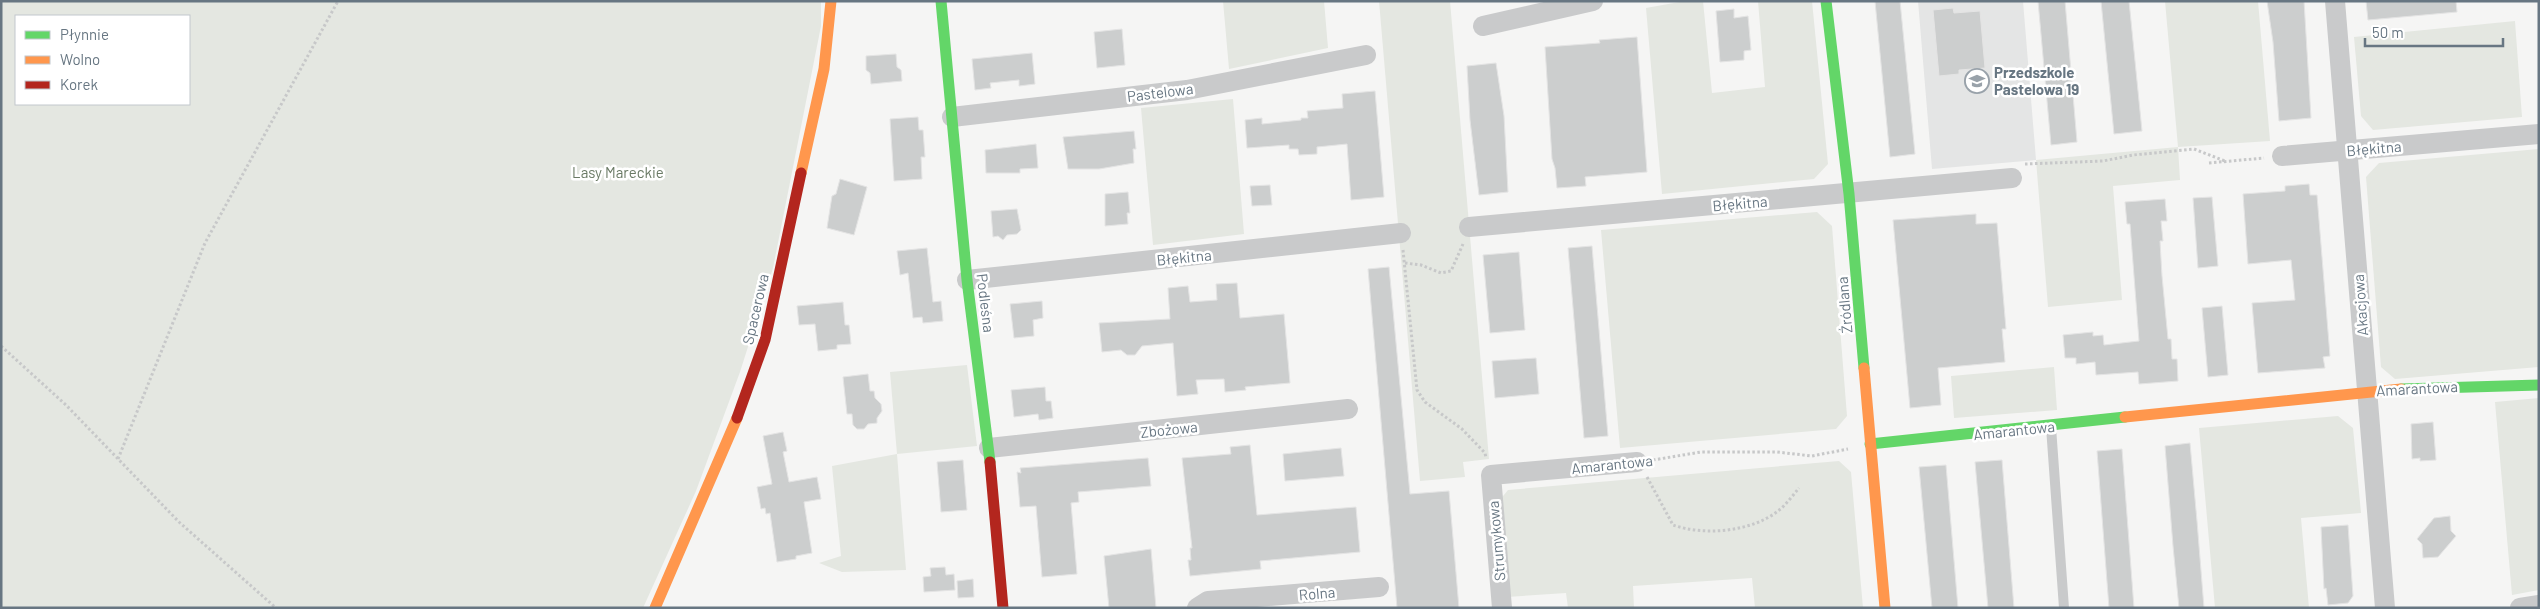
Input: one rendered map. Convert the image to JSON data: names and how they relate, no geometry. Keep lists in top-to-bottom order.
{
  "streets": {
    "street": [
      "Pastelowa",
      "Błękitna",
      "Podleśna",
      "Źródlana",
      "Akacjowa",
      "Spacerowa",
      "Amarantowa",
      "Zbożowa",
      "Strumykowa",
      "Rolna"
    ]
  },
  "crossings": [
    ["Pastelowa", "Podleśna"],
    ["Błękitna", "Podleśna"],
    ["Błękitna", "Źródlana"],
    ["Błękitna", "Akacjowa"],
    ["Podleśna", "Zbożowa"],
    ["Źródlana", "Amarantowa"],
    ["Akacjowa", "Amarantowa"],
    ["Amarantowa", "Strumykowa"]
  ],
  "parks": ["Lasy Mareckie"],
  "places": {
    "school or university": ["Przedszkole Pastelowa 19"]
  },
  "legend": ["Płynnie", "Wolno", "Korek"],
  "scale_bar": "50 m"
}
